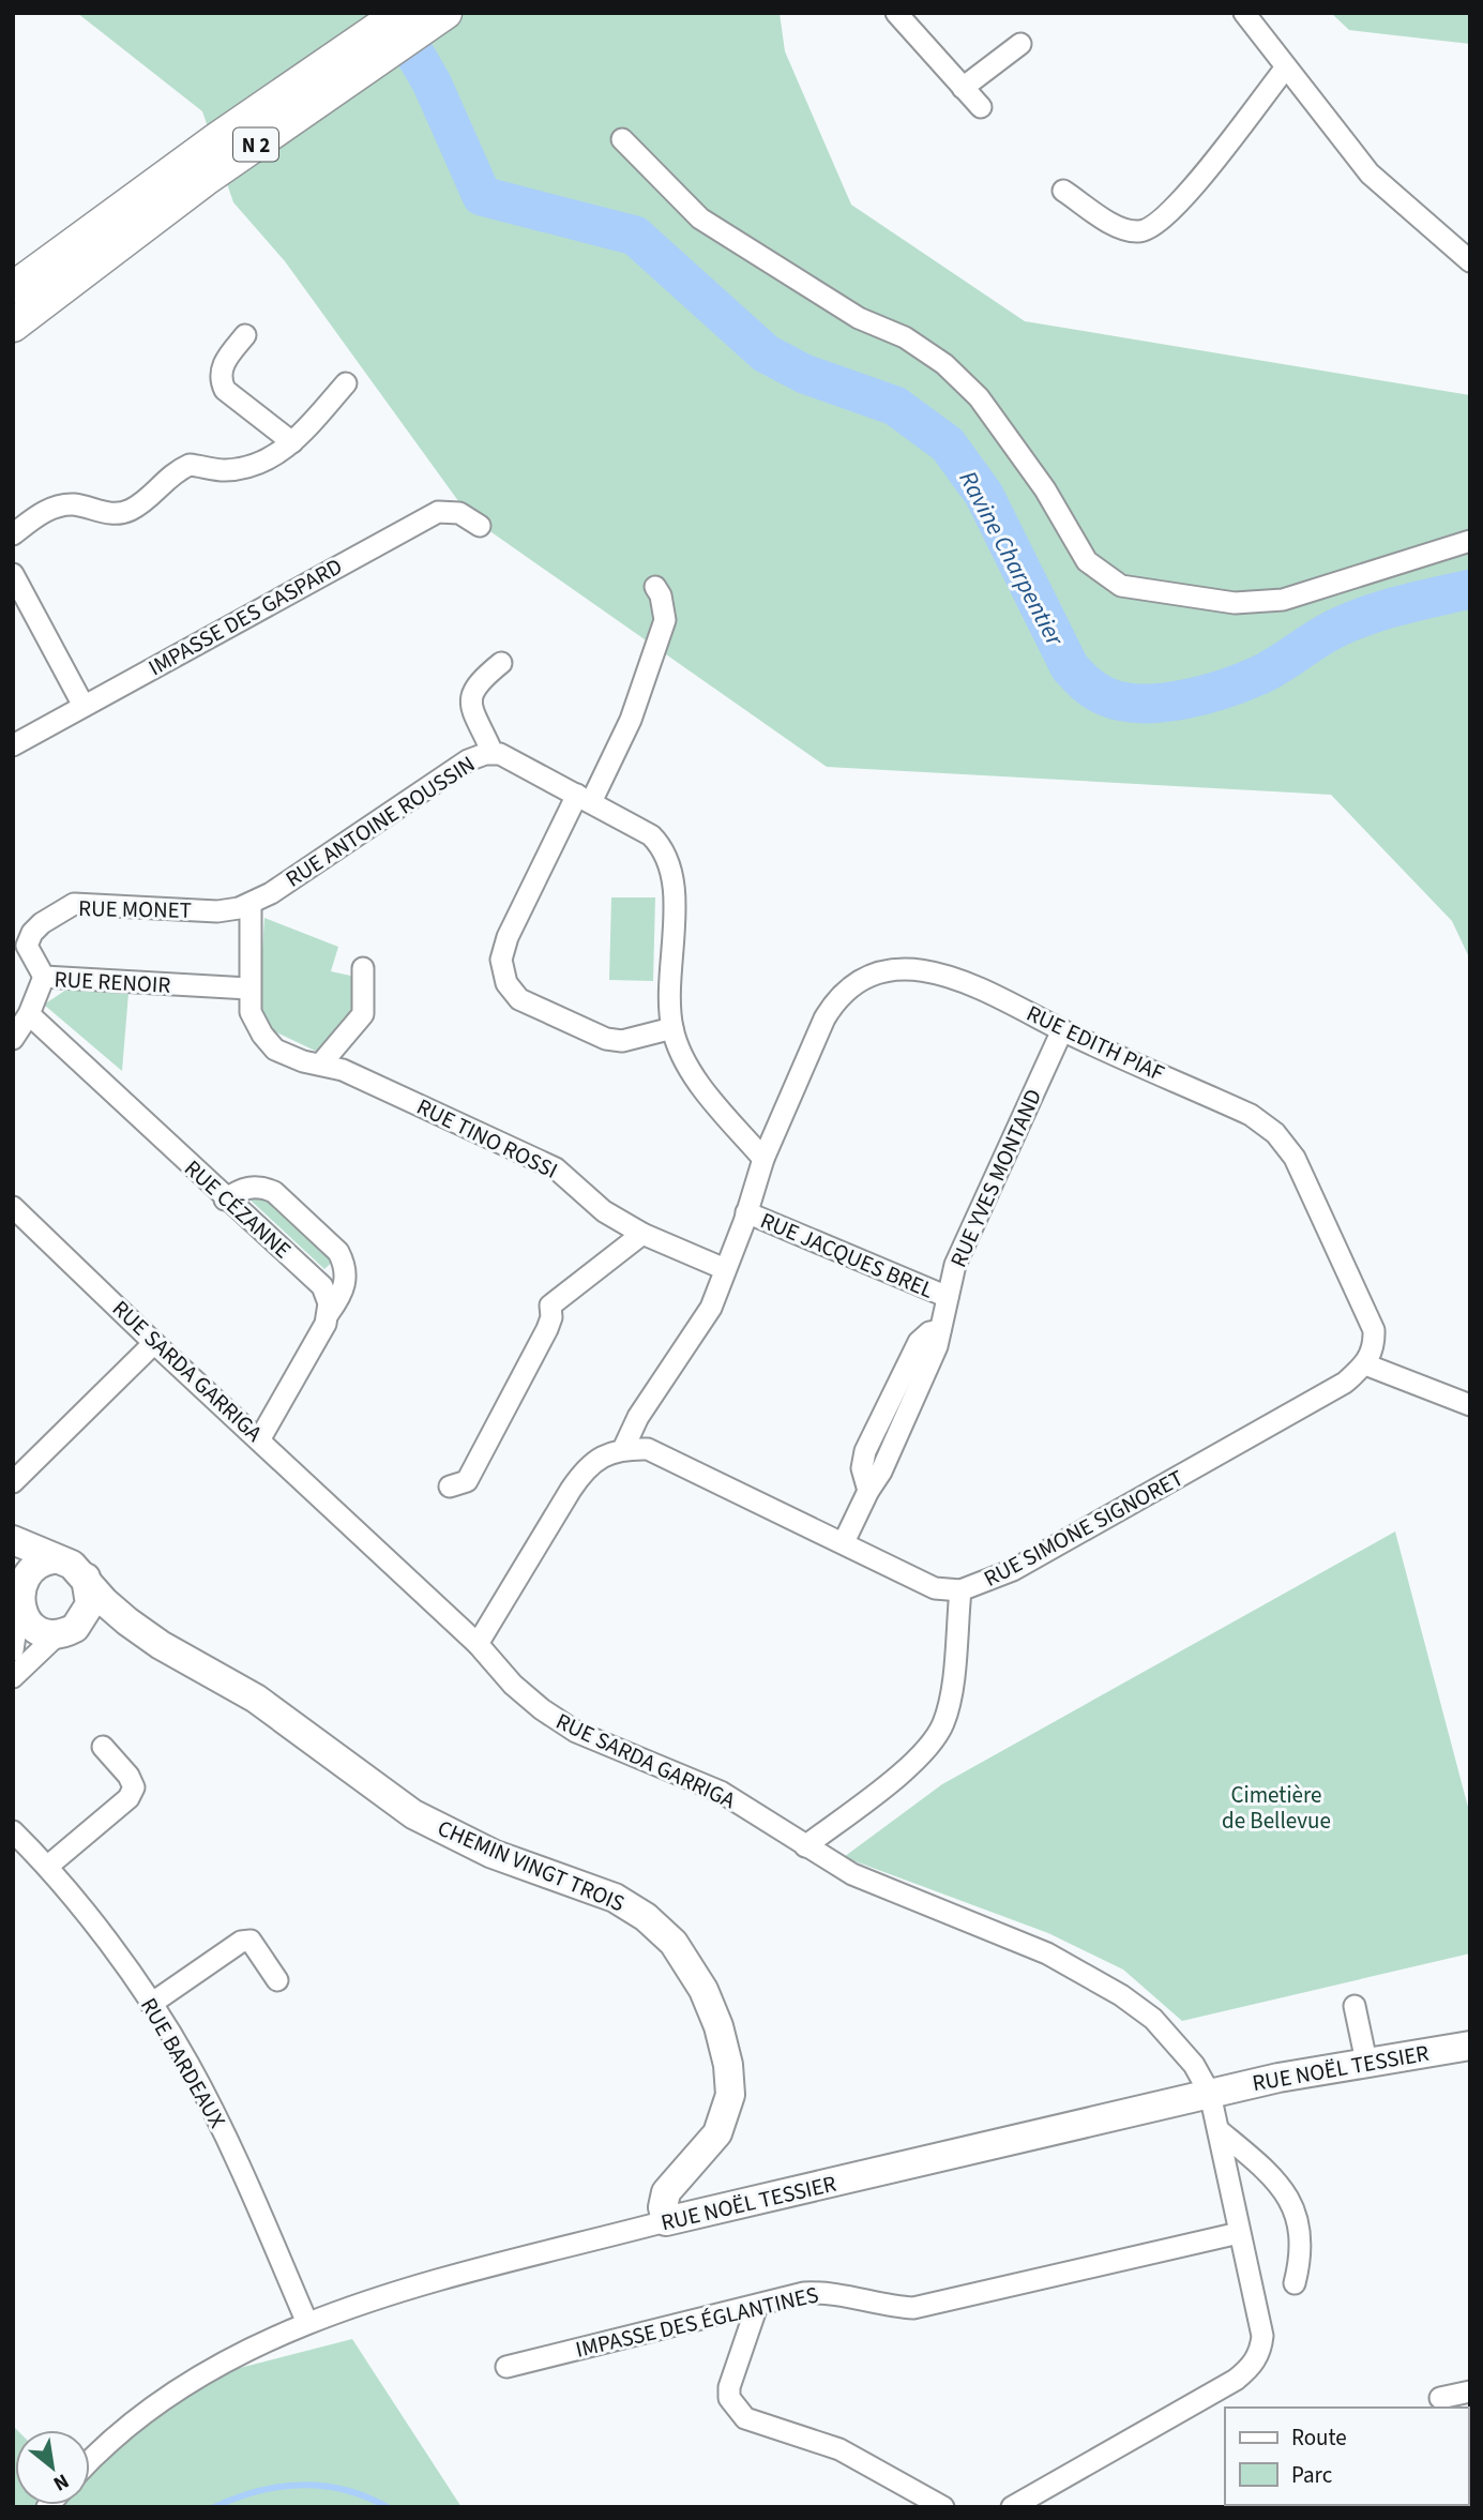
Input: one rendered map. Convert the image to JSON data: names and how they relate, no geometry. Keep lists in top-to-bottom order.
{
  "streets": {
    "highway": ["N 2"],
    "main road": ["CHEMIN VINGT TROIS", "RUE NOËL TESSIER"],
    "street": [
      "IMPASSE DES GASPARD",
      "RUE ANTOINE ROUSSIN",
      "RUE MONET",
      "RUE RENOIR",
      "RUE EDITH PIAF",
      "RUE TINO ROSSI",
      "RUE YVES MONTAND",
      "RUE CÉZANNE",
      "RUE JACQUES BREL",
      "RUE SARDA GARRIGA",
      "RUE SIMONE SIGNORET",
      "RUE BARDEAUX",
      "IMPASSE DES ÉGLANTINES"
    ]
  },
  "crossings": [
    ["RUE ANTOINE ROUSSIN", "RUE MONET"],
    ["RUE ANTOINE ROUSSIN", "RUE EDITH PIAF"],
    ["RUE ANTOINE ROUSSIN", "RUE TINO ROSSI"],
    ["RUE MONET", "RUE RENOIR"],
    ["RUE MONET", "RUE TINO ROSSI"],
    ["RUE RENOIR", "RUE TINO ROSSI"],
    ["RUE RENOIR", "RUE CÉZANNE"],
    ["RUE EDITH PIAF", "RUE YVES MONTAND"],
    ["RUE EDITH PIAF", "RUE SIMONE SIGNORET"],
    ["RUE YVES MONTAND", "RUE JACQUES BREL"],
    ["RUE YVES MONTAND", "RUE SIMONE SIGNORET"],
    ["RUE SARDA GARRIGA", "RUE NOËL TESSIER"],
    ["RUE SARDA GARRIGA", "IMPASSE DES ÉGLANTINES"],
    ["CHEMIN VINGT TROIS", "RUE NOËL TESSIER"],
    ["RUE BARDEAUX", "RUE NOËL TESSIER"]
  ],
  "water": ["Ravine Charpentier"],
  "parks": ["Cimetière de Bellevue"],
  "legend": ["Route", "Parc"],
  "north": "bottom right"
}
